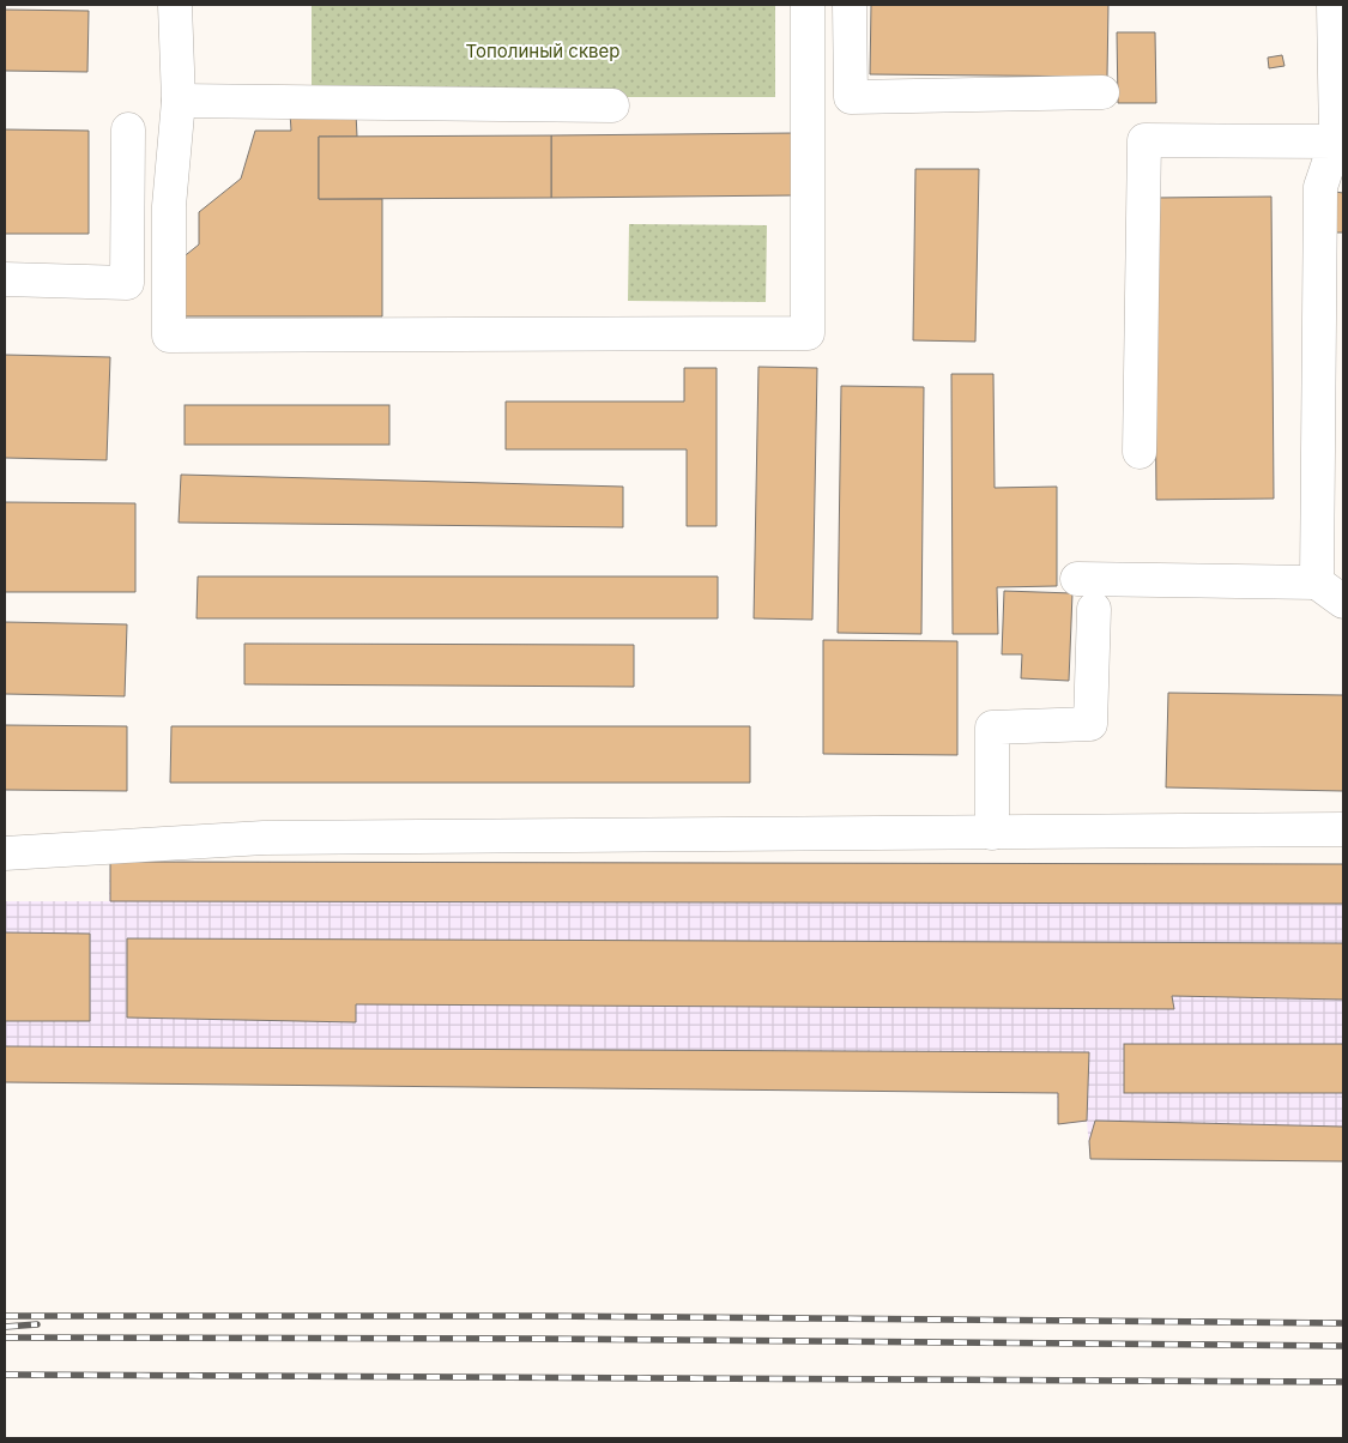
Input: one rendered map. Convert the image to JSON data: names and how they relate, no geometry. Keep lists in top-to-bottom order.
{
  "parks": ["Тополиный сквер"]
}
